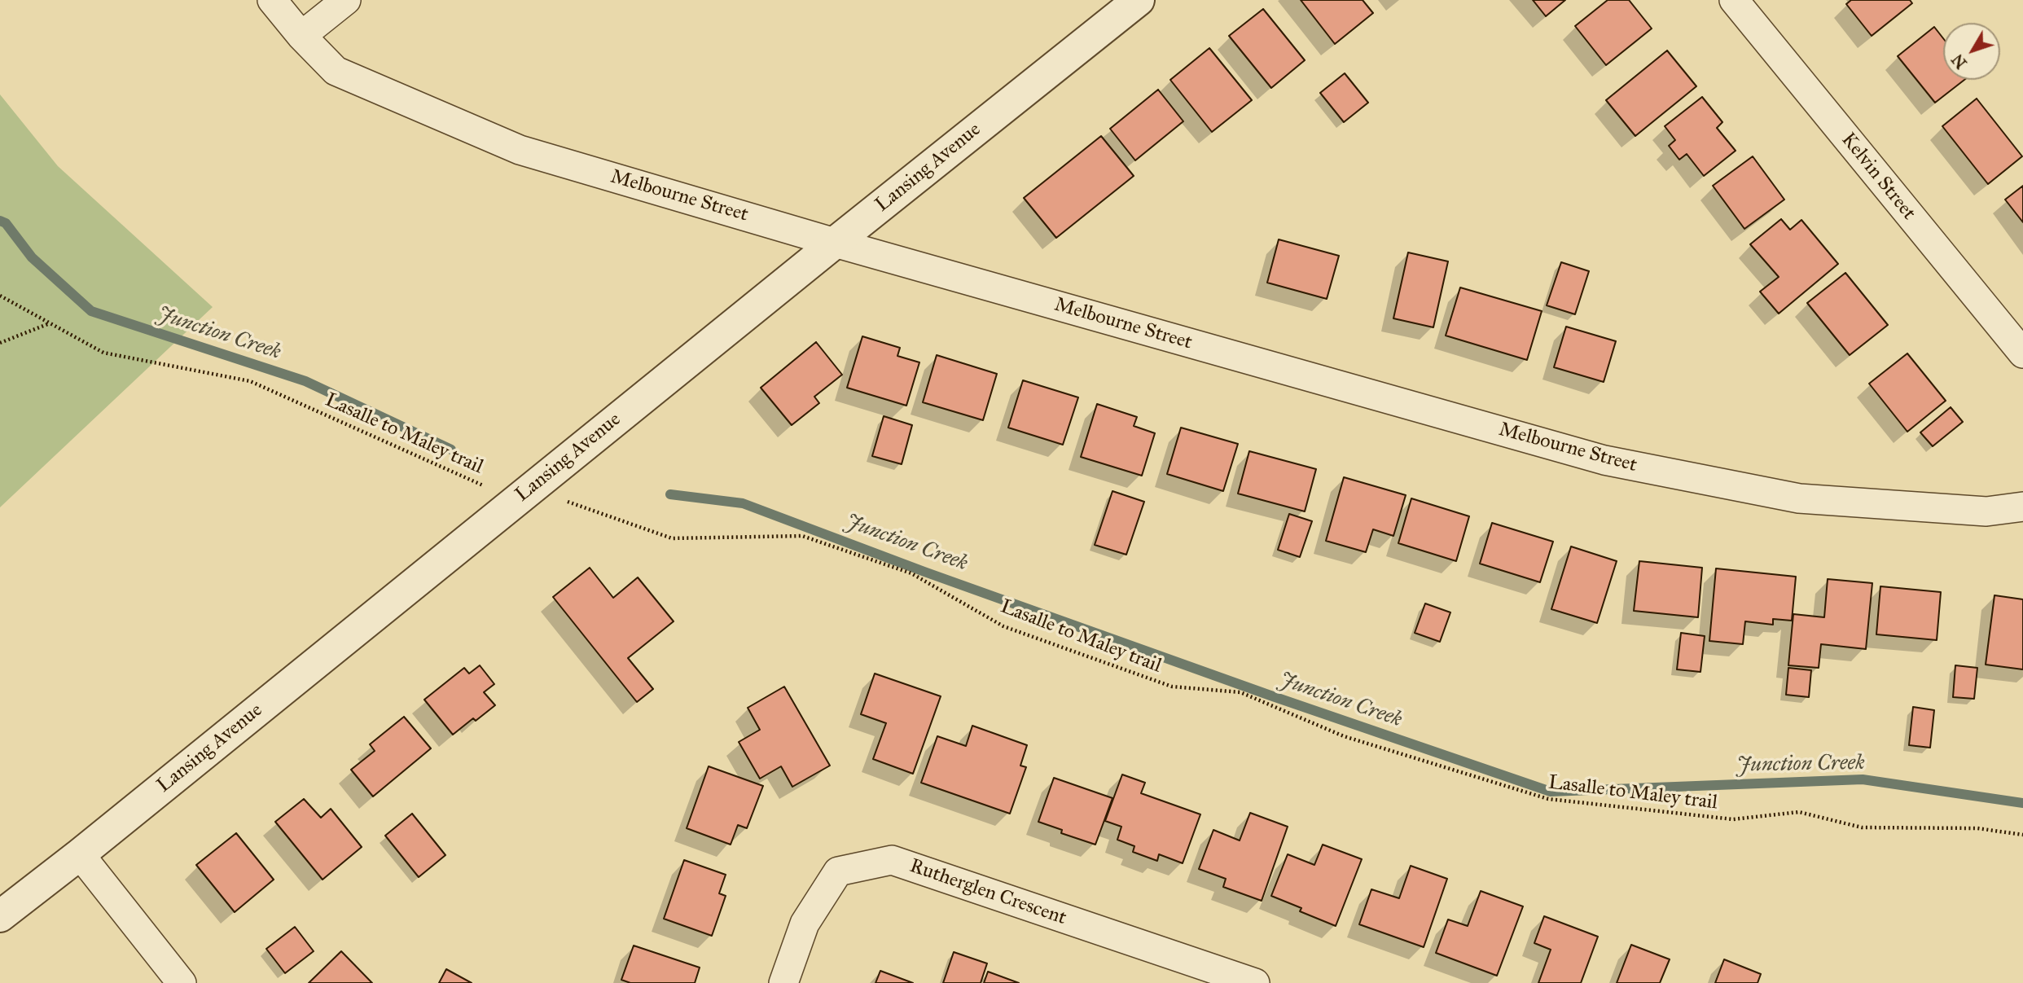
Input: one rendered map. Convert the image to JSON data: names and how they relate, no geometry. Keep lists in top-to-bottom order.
{
  "streets": {
    "street": [
      "Lansing Avenue",
      "Kelvin Street",
      "Melbourne Street",
      "Rutherglen Crescent"
    ],
    "path": ["Lasalle to Maley trail"]
  },
  "crossings": [
    ["Lansing Avenue", "Melbourne Street"],
    ["Lansing Avenue", "Lasalle to Maley trail"]
  ],
  "water": ["Junction Creek"],
  "north": "bottom left"
}
